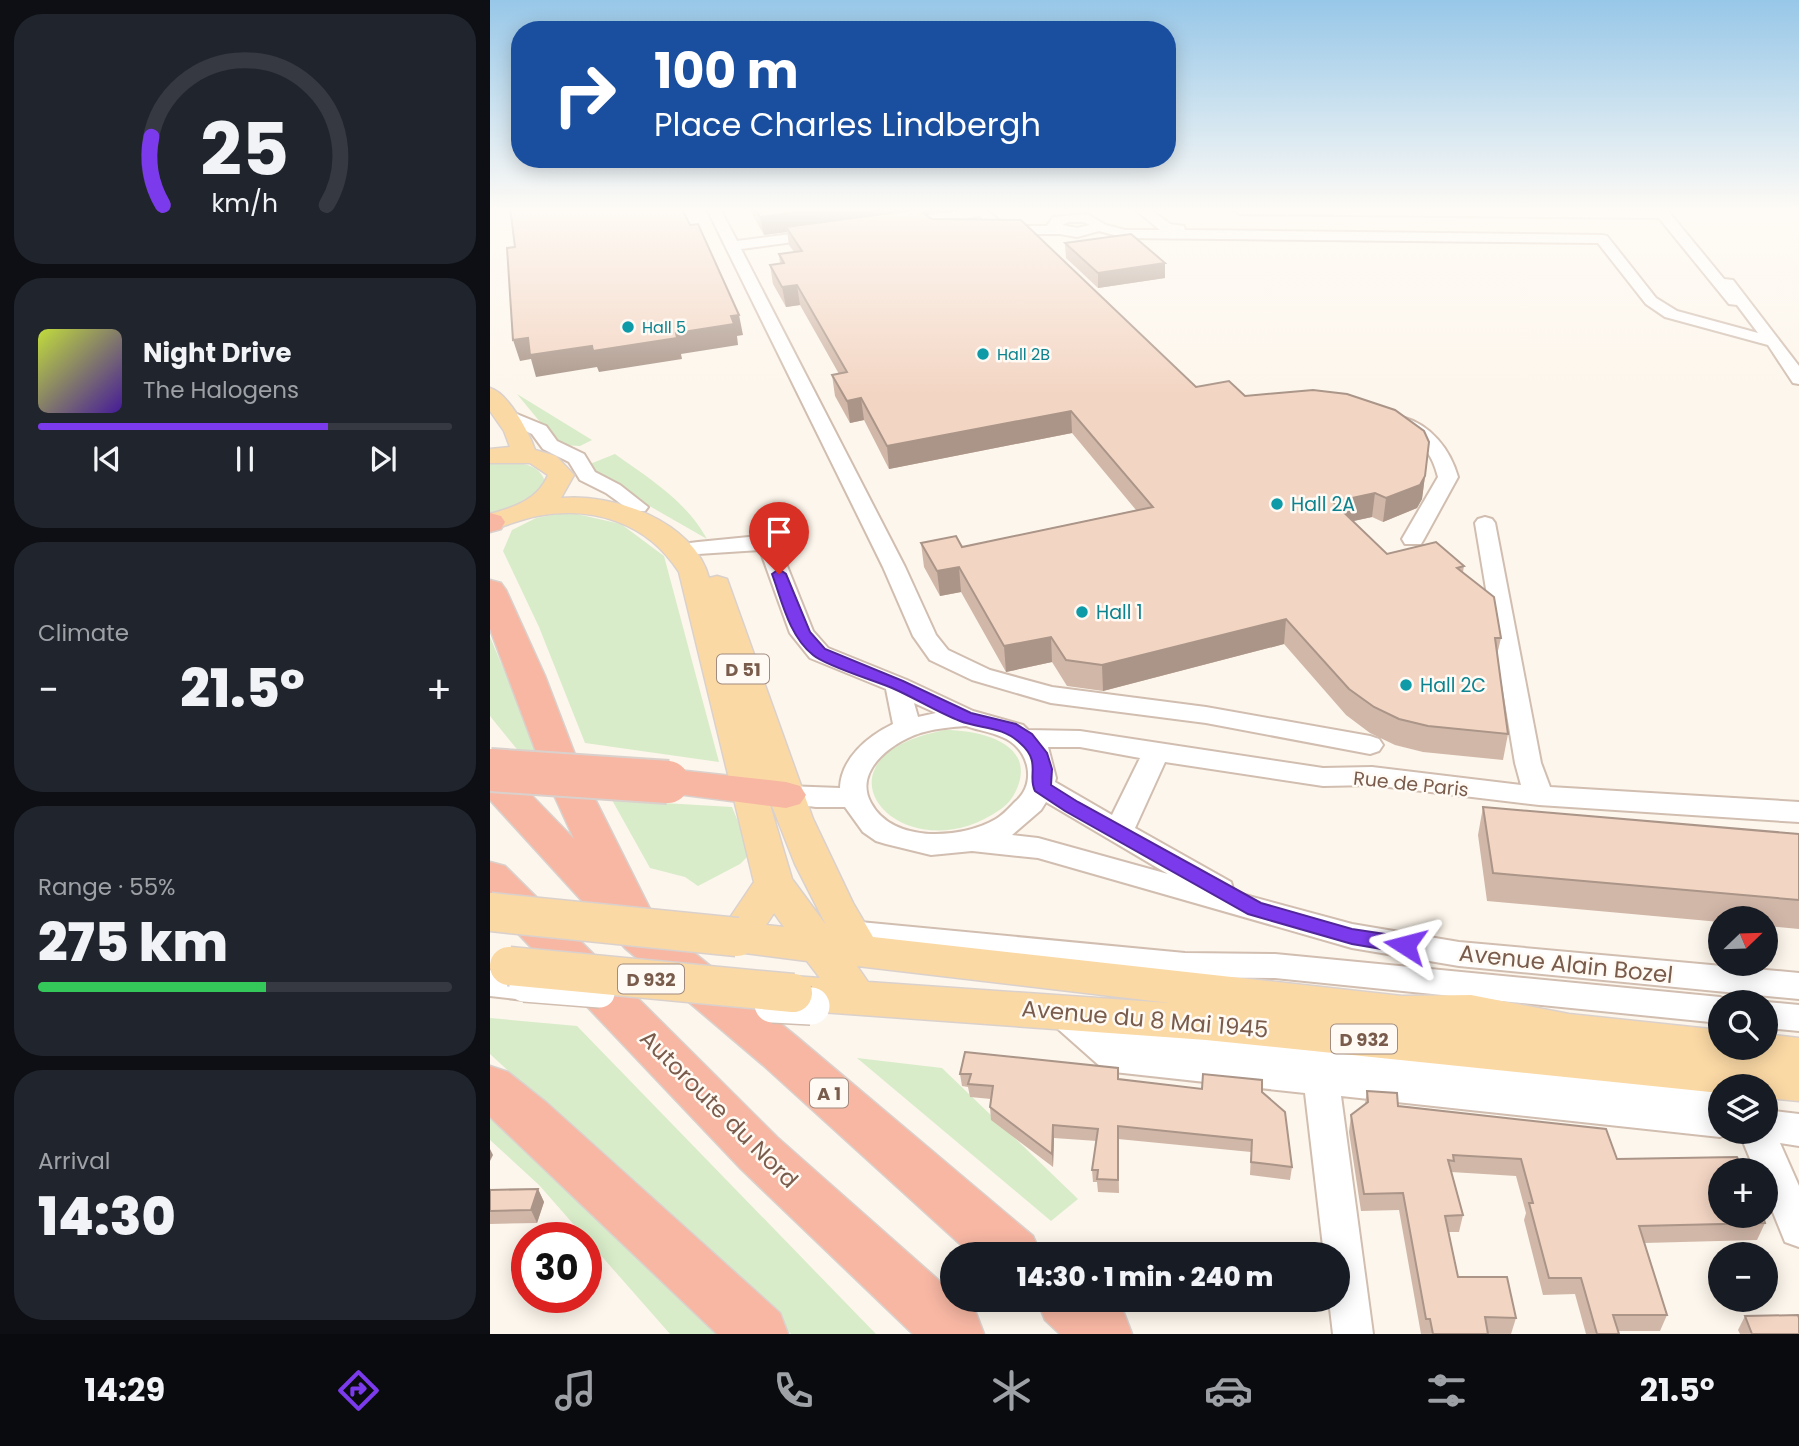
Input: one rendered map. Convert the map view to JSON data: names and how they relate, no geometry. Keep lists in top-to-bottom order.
{
  "streets": {
    "highway": ["A 1", "Autoroute du Nord"],
    "main road": ["D 51", "D 932", "Avenue du 8 Mai 1945"],
    "street": ["Rue de Paris", "Avenue Alain Bozel"]
  },
  "crossings": [
    ["D 51", "Avenue du 8 Mai 1945"],
    ["Rue de Paris", "Avenue Alain Bozel"]
  ],
  "places": [
    "Hall 5",
    "Hall 2B",
    "Hall 2A",
    "Hall 1",
    "Hall 2C"
  ],
  "north": "top right",
  "page": {
    "turn": ["100 m", "Place Charles Lindbergh"],
    "song": ["Night Drive", "The Halogens"],
    "tile": [
      "Climate",
      ["Range · 55%", "275 km"],
      ["Arrival", "14:30"]
    ],
    "heat": ["−", "21.5°", "+"],
    "map_buttons": ["+", "−"],
    "limit": "30",
    "trip": "14:30 · 1 min · 240 m",
    "tabs": ["14:29", "21.5°"],
    "gauge": ["25", "km/h"]
  }
}
